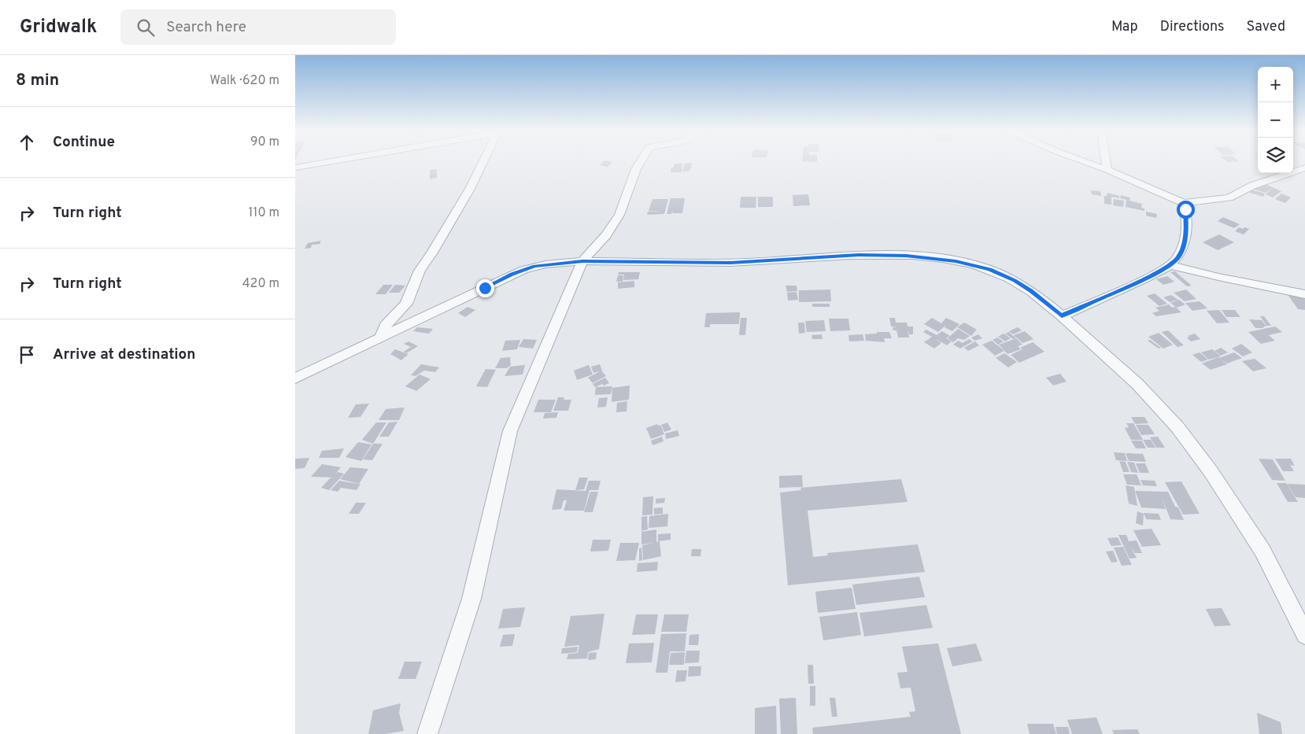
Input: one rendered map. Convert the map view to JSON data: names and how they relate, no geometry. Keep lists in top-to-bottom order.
{
  "page": {
    "header": "Gridwalk",
    "search": "Search here",
    "nav": ["Map", "Directions", "Saved"],
    "heading": ["8 min", "Walk · 620 m"],
    "map_buttons": ["+", "−"],
    "list": [
      ["Continue", "90 m"],
      ["Turn right", "110 m"],
      ["Turn right", "420 m"],
      "Arrive at destination"
    ]
  }
}
